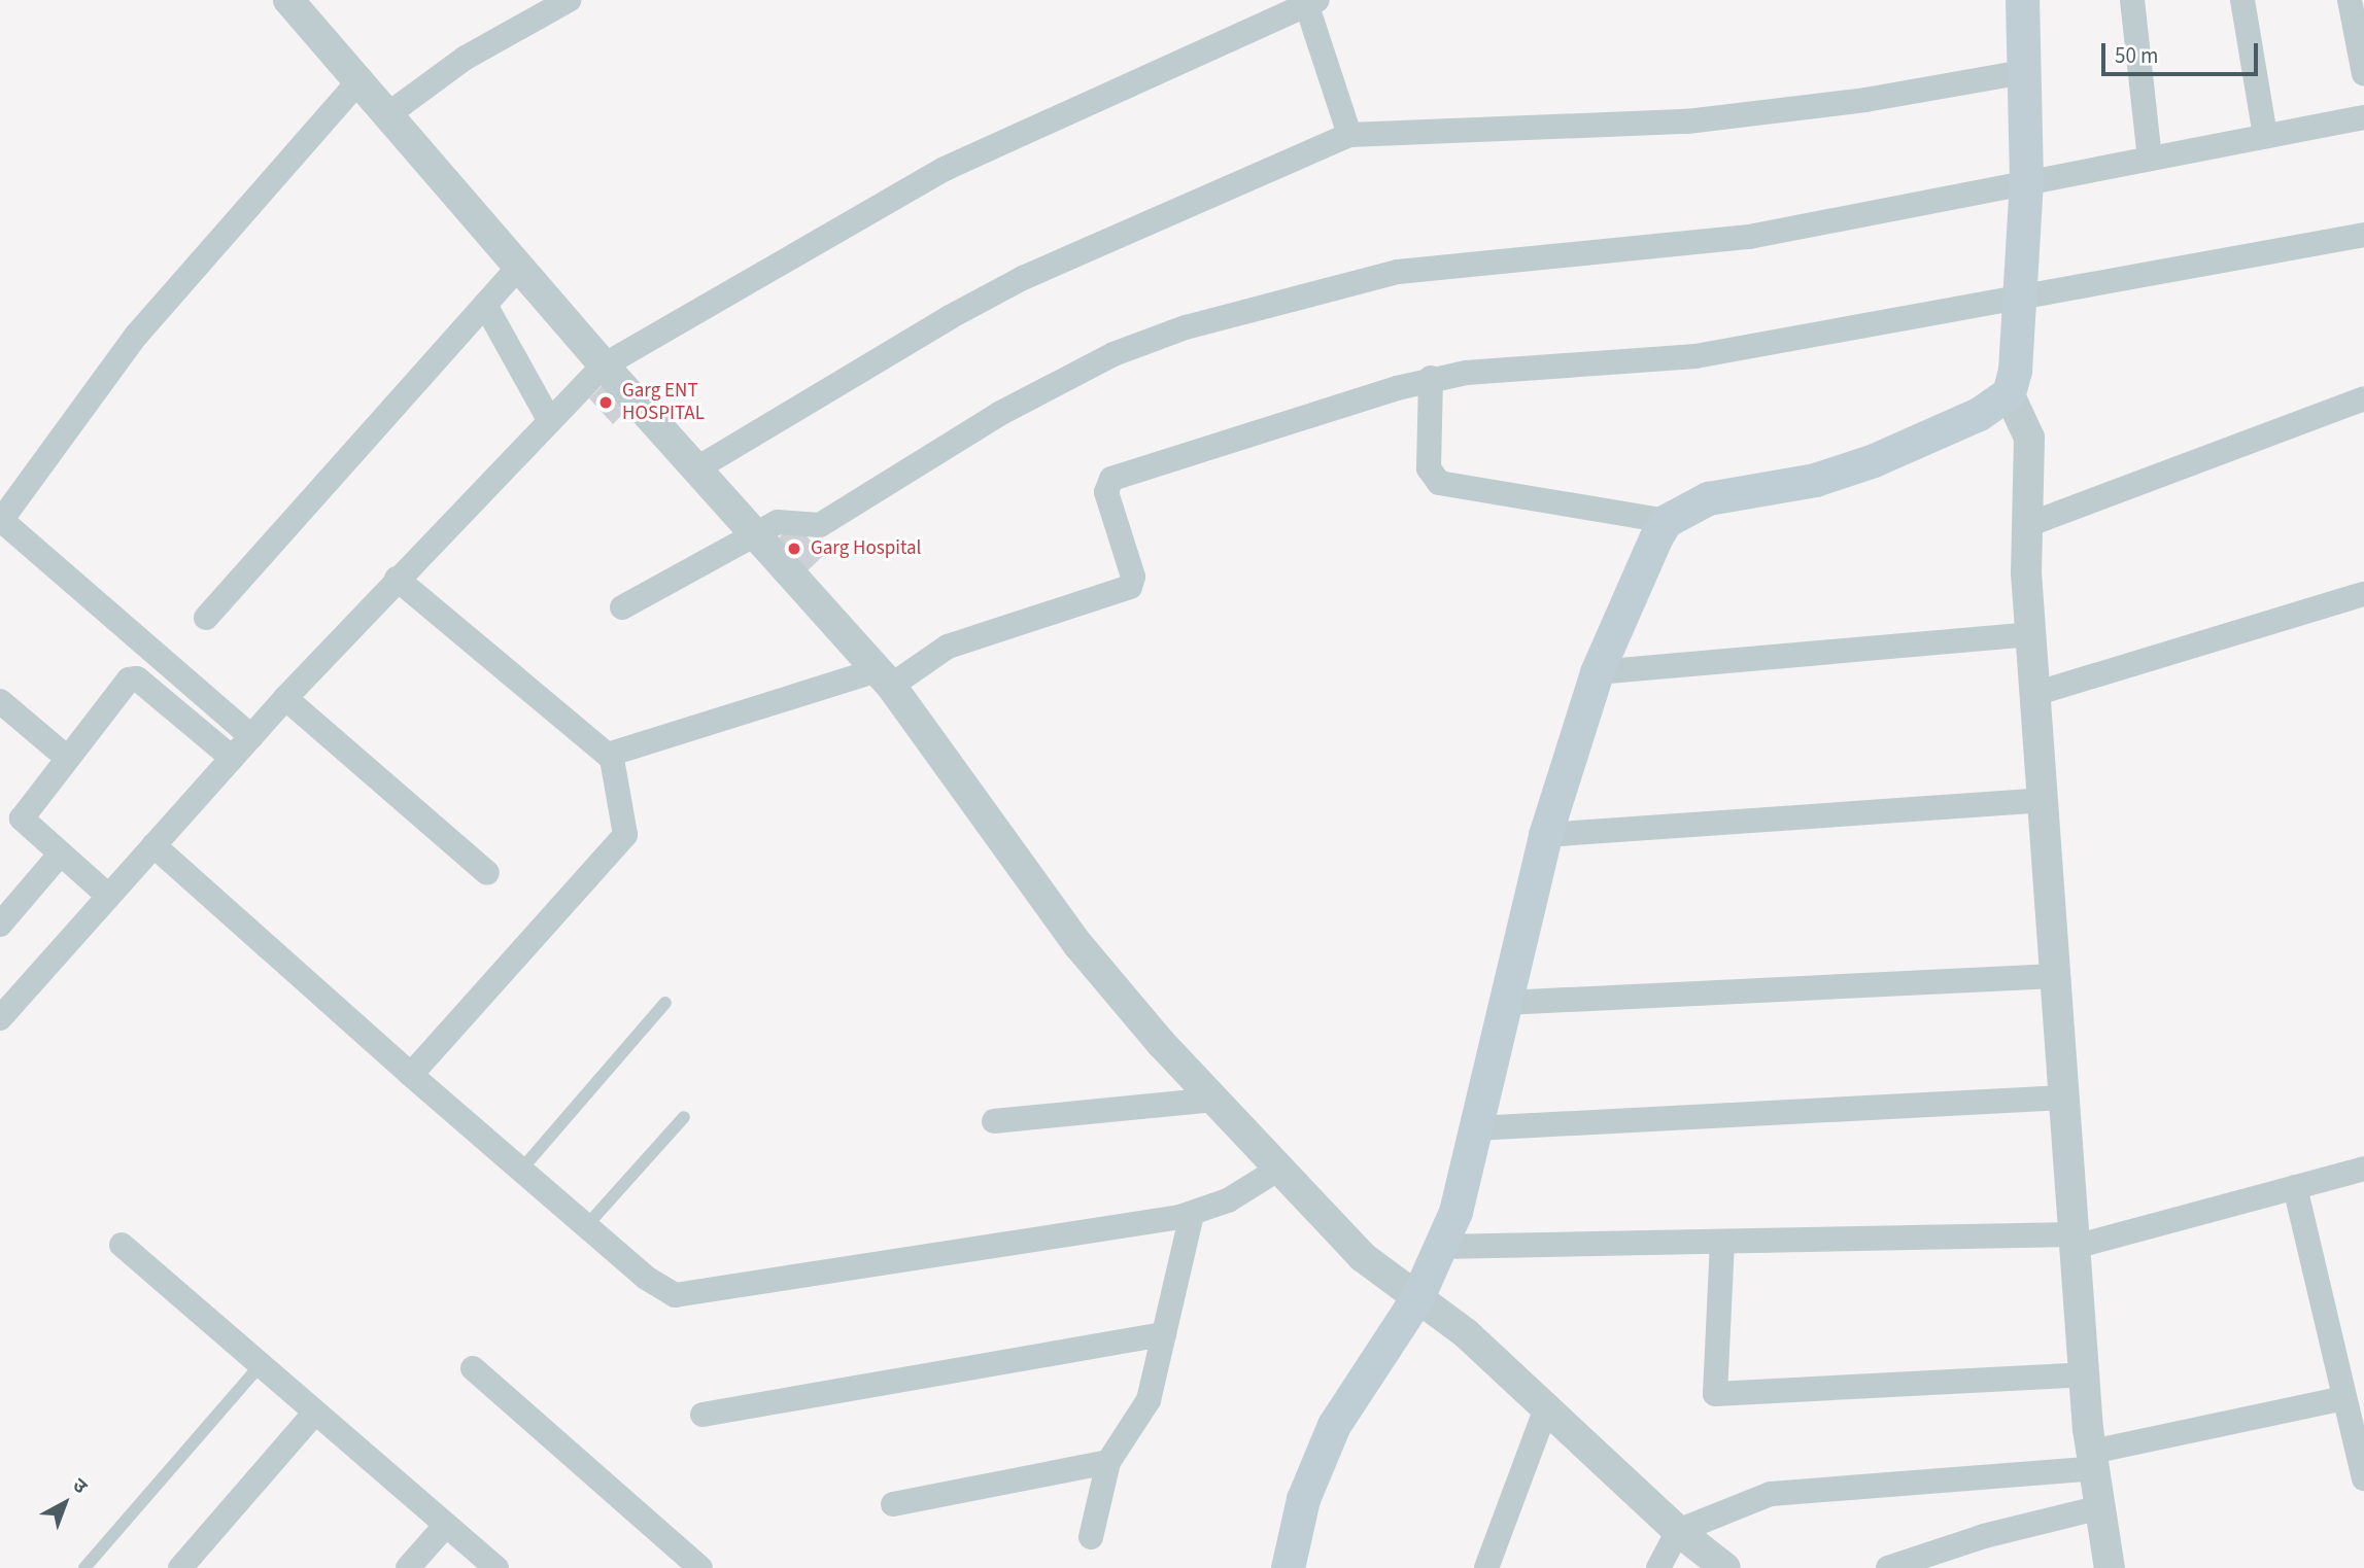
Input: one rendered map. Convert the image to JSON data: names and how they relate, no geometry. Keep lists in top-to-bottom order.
{
  "places": ["Garg ENT HOSPITAL", "Garg Hospital"],
  "scale_bar": "50 m",
  "north": "top right"
}
